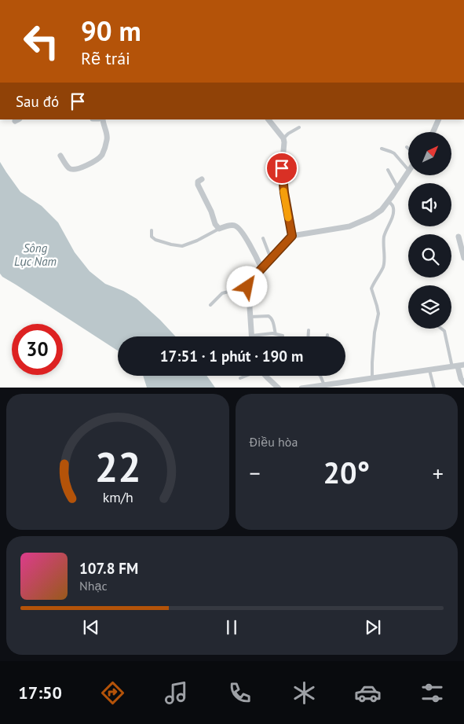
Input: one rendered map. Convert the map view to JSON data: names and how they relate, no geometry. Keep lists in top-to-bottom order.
{
  "water": ["Sông Lục Nam"],
  "north": "top right",
  "page": {
    "turn": ["90 m", "Rẽ trái"],
    "then": "Sau đó",
    "limit": "30",
    "trip": "17:51 · 1 phút · 190 m",
    "tile": "Điều hòa",
    "heat": ["−", "20°", "+"],
    "song": ["107.8 FM", "Nhạc"],
    "tabs": "17:50",
    "gauge": ["22", "km/h"]
  }
}
